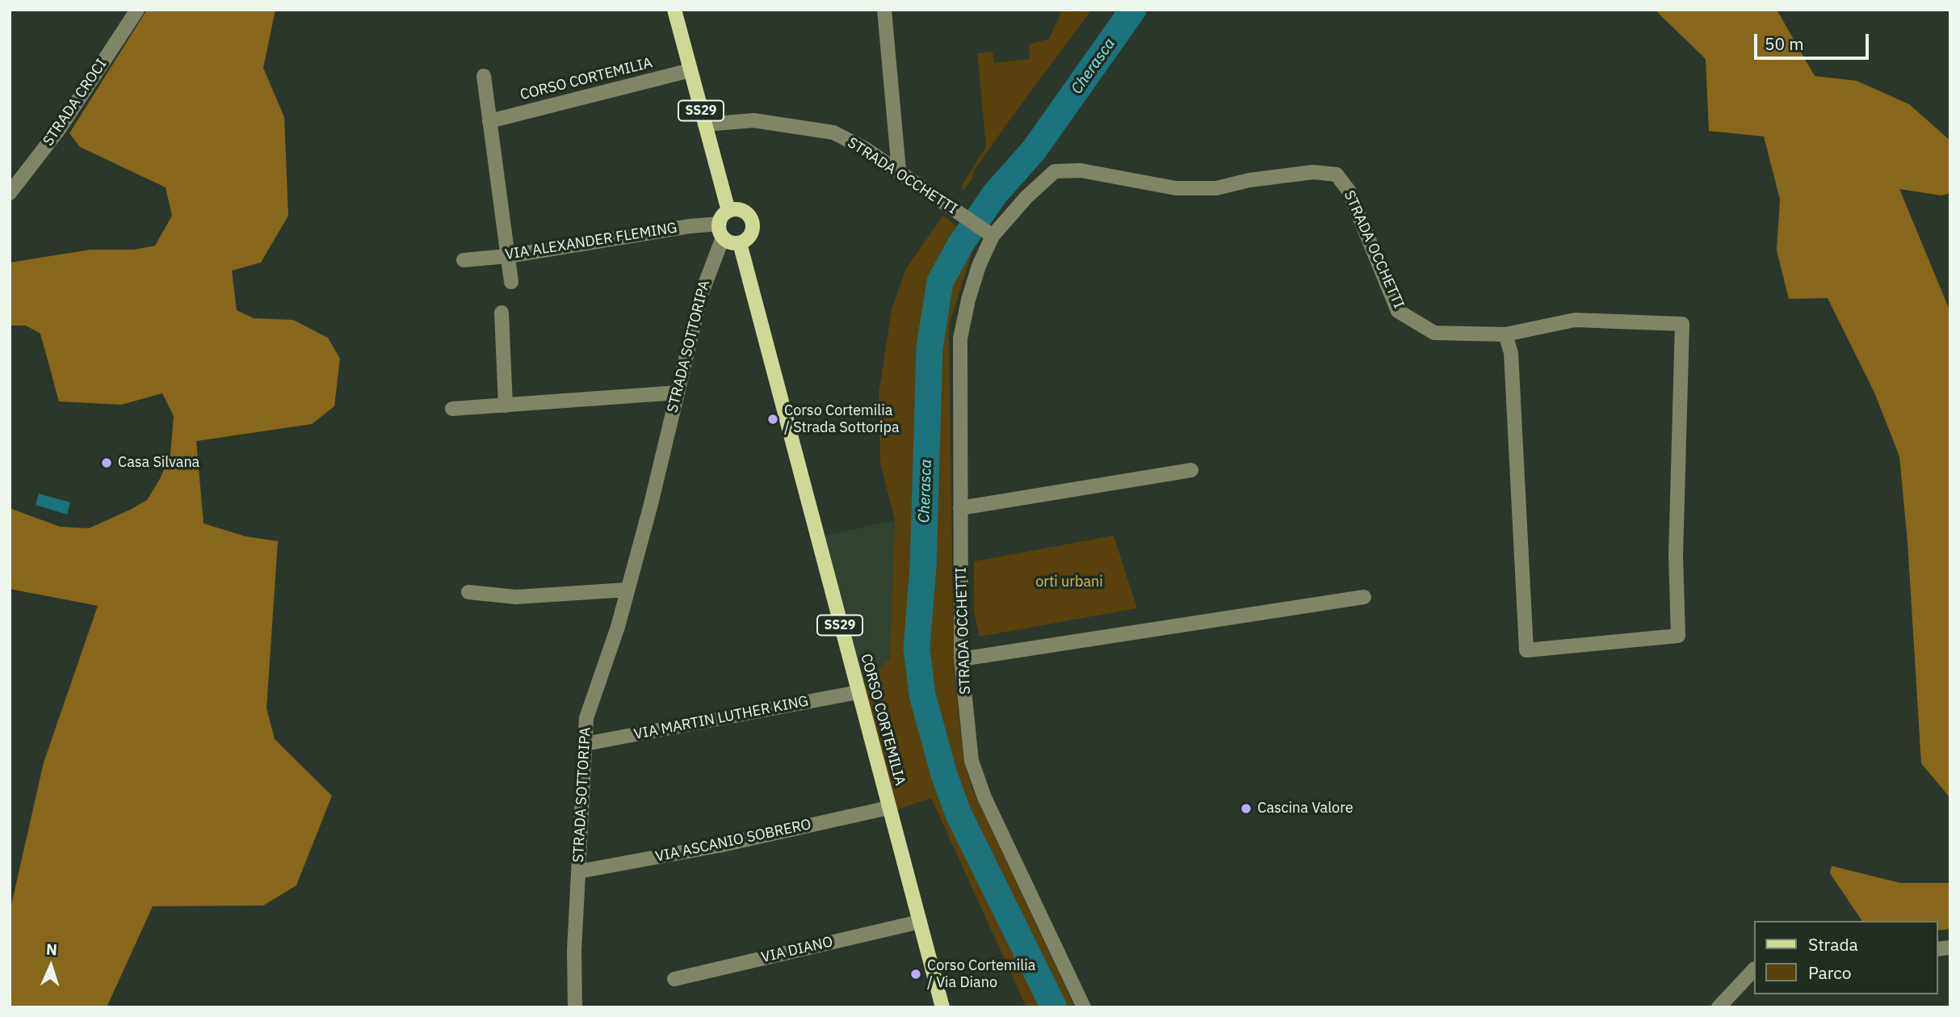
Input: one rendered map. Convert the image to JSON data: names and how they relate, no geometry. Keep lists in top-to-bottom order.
{
  "streets": {
    "main road": ["CORSO CORTEMILIA", "SS29"],
    "street": [
      "STRADA CROCI",
      "STRADA OCCHETTI",
      "VIA ALEXANDER FLEMING",
      "STRADA SOTTORIPA",
      "VIA MARTIN LUTHER KING",
      "VIA ASCANIO SOBRERO",
      "VIA DIANO"
    ]
  },
  "crossings": [
    ["CORSO CORTEMILIA", "SS29"],
    ["CORSO CORTEMILIA", "VIA ALEXANDER FLEMING"],
    ["CORSO CORTEMILIA", "STRADA SOTTORIPA"],
    ["CORSO CORTEMILIA", "VIA MARTIN LUTHER KING"],
    ["CORSO CORTEMILIA", "VIA ASCANIO SOBRERO"],
    ["CORSO CORTEMILIA", "VIA DIANO"],
    ["SS29", "STRADA OCCHETTI"],
    ["SS29", "VIA ALEXANDER FLEMING"],
    ["SS29", "STRADA SOTTORIPA"],
    ["VIA ALEXANDER FLEMING", "STRADA SOTTORIPA"],
    ["STRADA SOTTORIPA", "VIA MARTIN LUTHER KING"],
    ["STRADA SOTTORIPA", "VIA ASCANIO SOBRERO"]
  ],
  "water": ["Cherasca"],
  "parks": ["orti urbani"],
  "places": [
    "Corso Cortemilia / Strada Sottoripa",
    "Casa Silvana",
    "Cascina Valore",
    "Corso Cortemilia / Via Diano"
  ],
  "legend": ["Strada", "Parco"],
  "scale_bar": "50 m",
  "north": "top"
}
